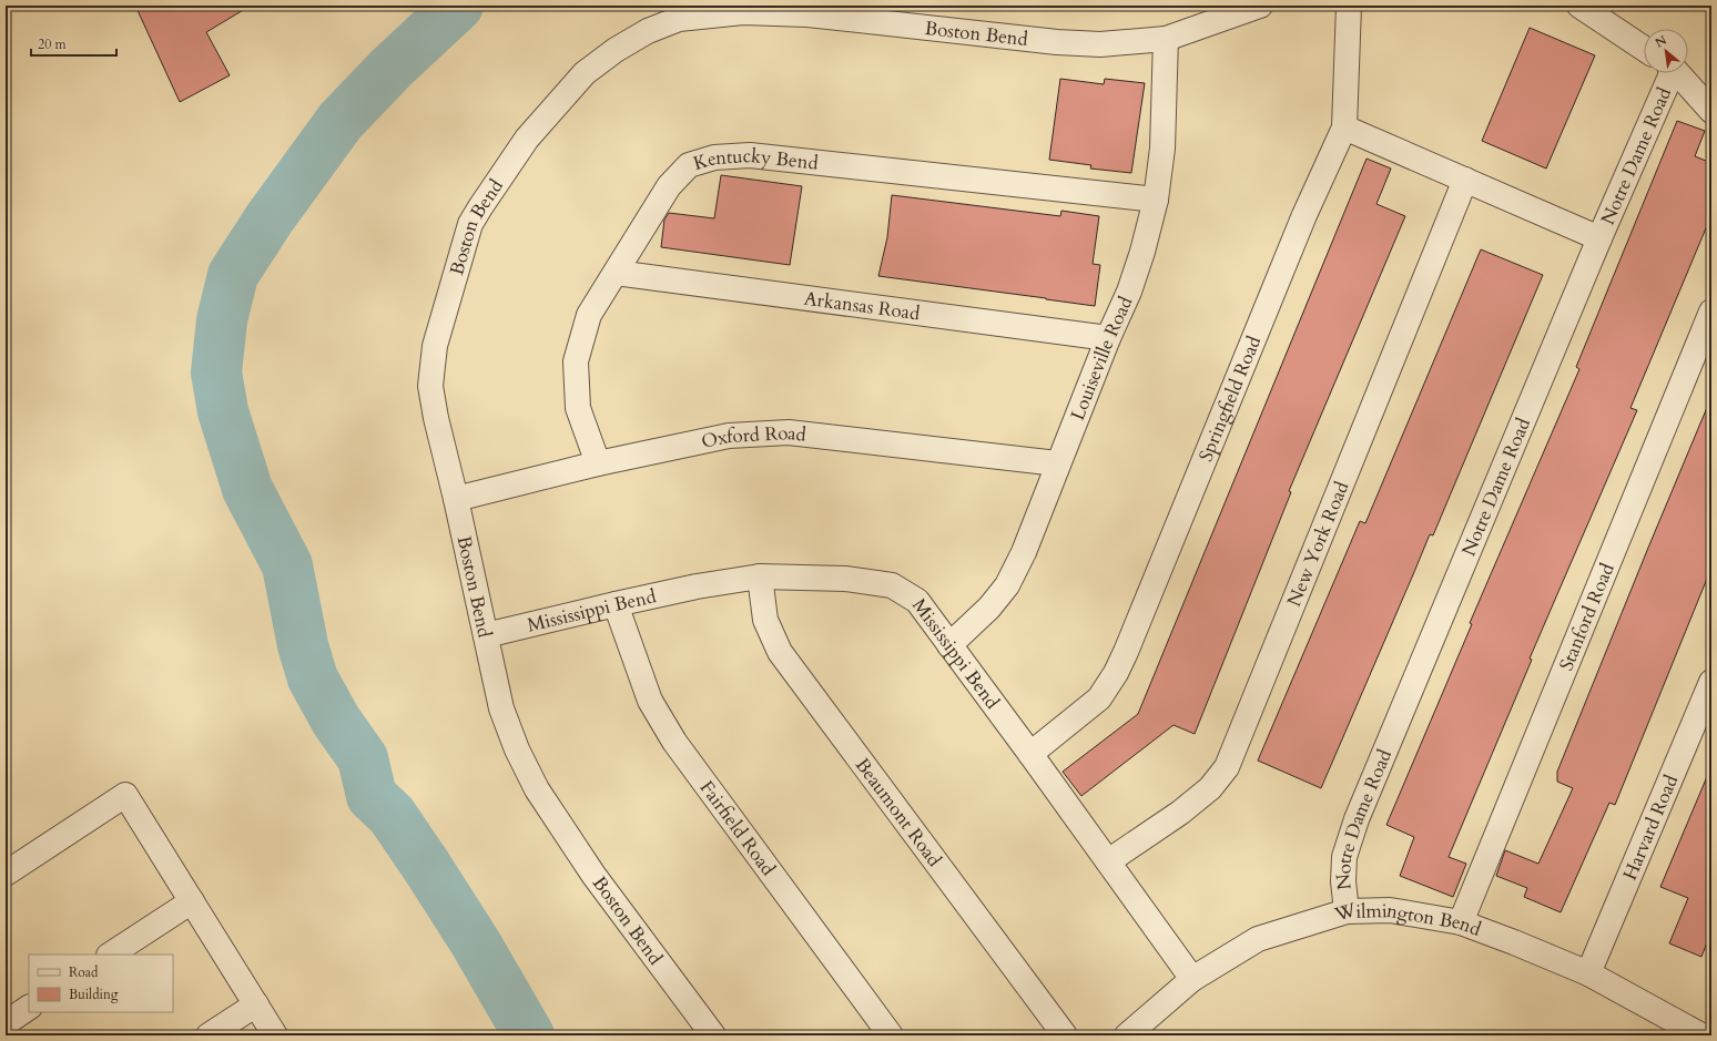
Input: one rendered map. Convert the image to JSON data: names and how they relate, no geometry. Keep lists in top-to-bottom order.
{
  "streets": {
    "street": [
      "Boston Bend",
      "Notre Dame Road",
      "Kentucky Bend",
      "Arkansas Road",
      "Louiseville Road",
      "Springfield Road",
      "Oxford Road",
      "New York Road",
      "Mississippi Bend",
      "Stanford Road",
      "Beaumont Road",
      "Harvard Road",
      "Fairfield Road",
      "Wilmington Bend"
    ]
  },
  "crossings": [
    ["Boston Bend", "Louiseville Road"],
    ["Boston Bend", "Oxford Road"],
    ["Boston Bend", "Mississippi Bend"],
    ["Notre Dame Road", "Wilmington Bend"],
    ["Kentucky Bend", "Arkansas Road"],
    ["Kentucky Bend", "Louiseville Road"],
    ["Kentucky Bend", "Oxford Road"],
    ["Arkansas Road", "Louiseville Road"],
    ["Louiseville Road", "Oxford Road"],
    ["Louiseville Road", "Mississippi Bend"],
    ["Springfield Road", "Mississippi Bend"],
    ["New York Road", "Mississippi Bend"],
    ["Mississippi Bend", "Beaumont Road"],
    ["Mississippi Bend", "Fairfield Road"],
    ["Mississippi Bend", "Wilmington Bend"],
    ["Stanford Road", "Wilmington Bend"],
    ["Harvard Road", "Wilmington Bend"]
  ],
  "legend": ["Road", "Building"],
  "scale_bar": "20 m",
  "north": "top left"
}
